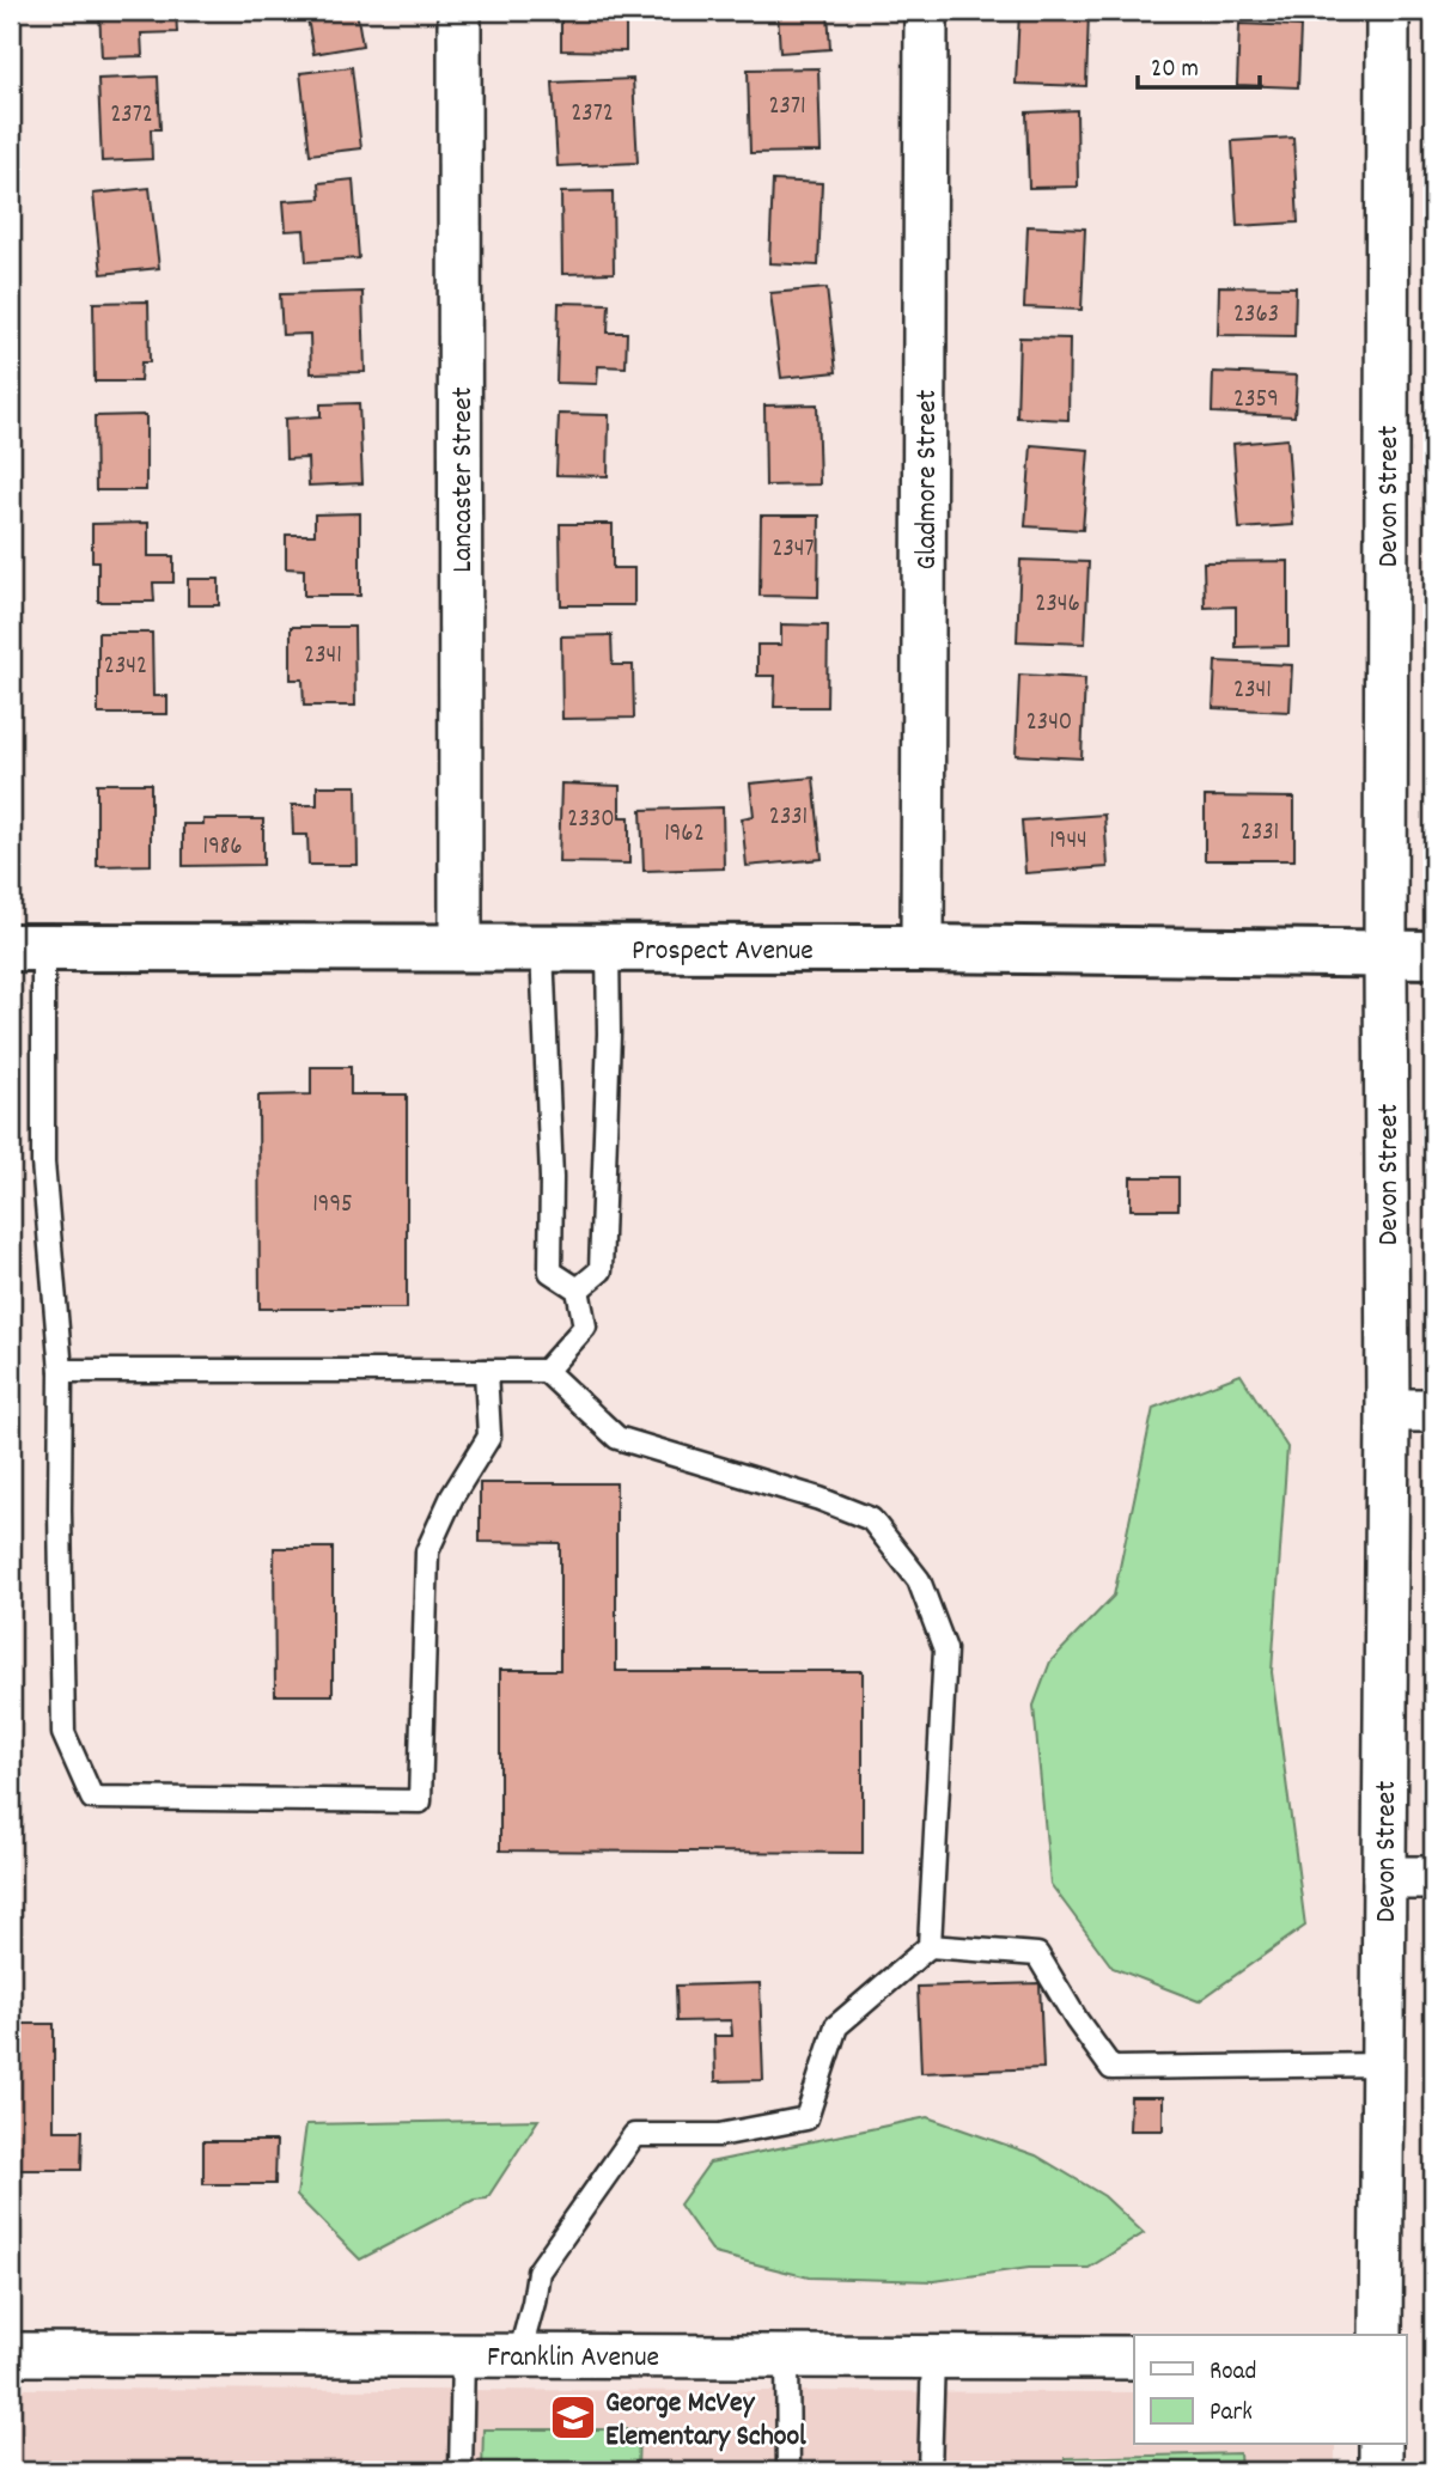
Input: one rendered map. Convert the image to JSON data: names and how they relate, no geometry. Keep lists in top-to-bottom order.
{
  "streets": {
    "street": [
      "Lancaster Street",
      "Gladmore Street",
      "Devon Street",
      "Prospect Avenue",
      "Franklin Avenue"
    ]
  },
  "crossings": [
    ["Lancaster Street", "Prospect Avenue"],
    ["Gladmore Street", "Prospect Avenue"],
    ["Devon Street", "Prospect Avenue"]
  ],
  "places": {
    "school or university": ["George McVey Elementary School"]
  },
  "house_numbers": [
    "2371",
    "2372",
    "2372",
    "2363",
    "2359",
    "2347",
    "2346",
    "2341",
    "2342",
    "2341",
    "2340",
    "2331",
    "2330",
    "2331",
    "1962",
    "1944",
    "1986",
    "1995"
  ],
  "legend": ["Road", "Park"],
  "scale_bar": "20 m"
}
